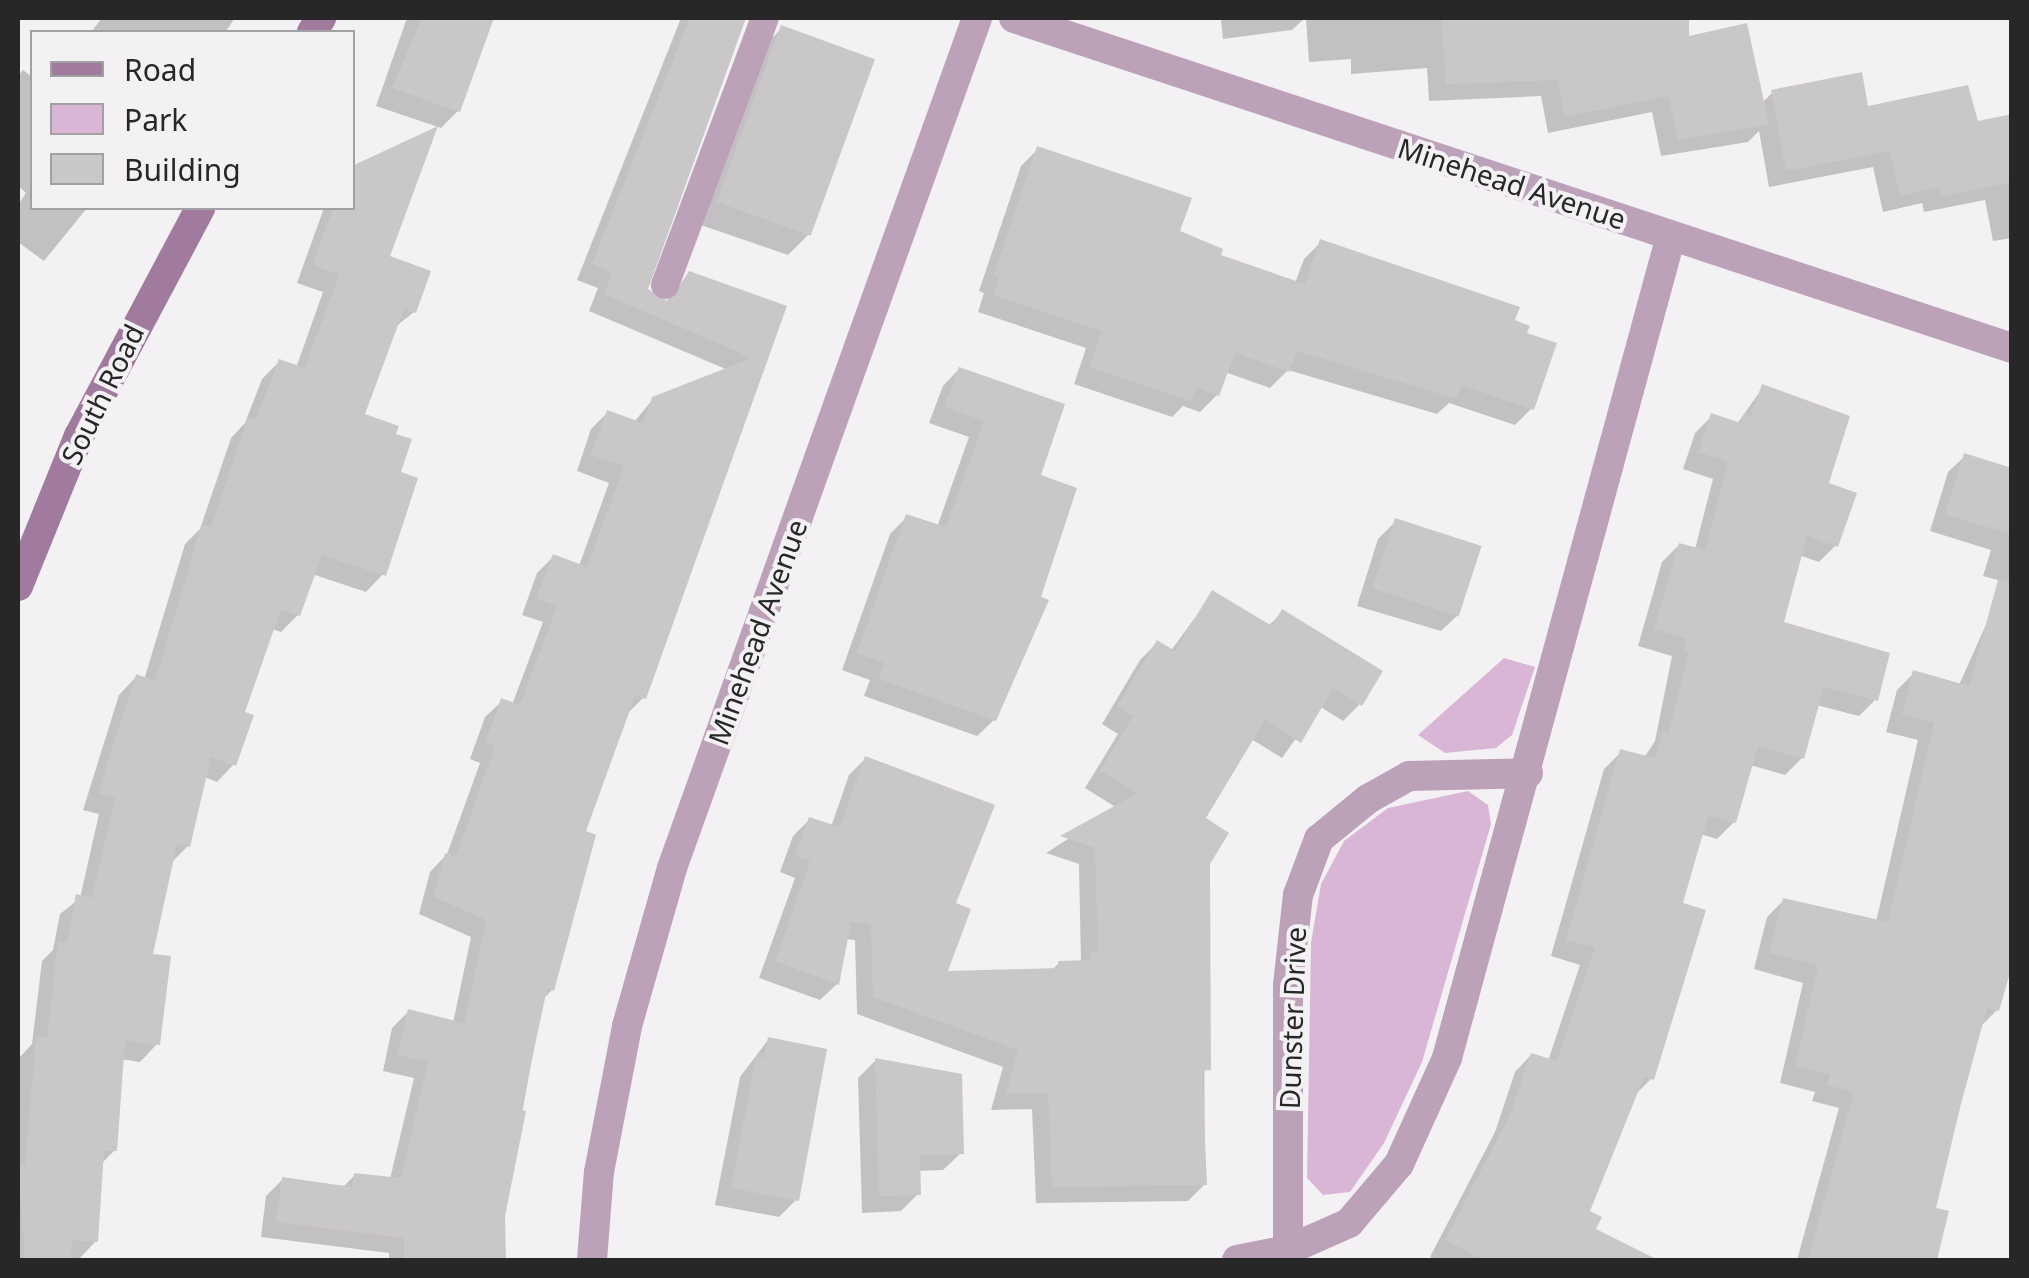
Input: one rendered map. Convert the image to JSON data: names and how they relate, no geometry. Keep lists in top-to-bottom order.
{
  "streets": {
    "main road": ["South Road"],
    "street": ["Minehead Avenue", "Dunster Drive"]
  },
  "legend": ["Road", "Park", "Building"]
}
